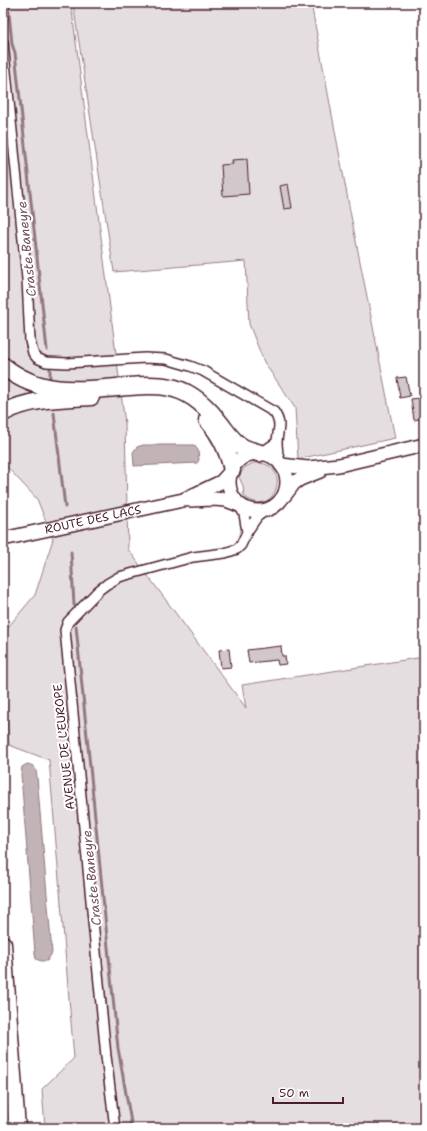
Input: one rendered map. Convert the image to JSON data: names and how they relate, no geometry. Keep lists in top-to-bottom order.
{
  "streets": {
    "main road": ["ROUTE DES LACS"],
    "street": ["AVENUE DE L'EUROPE"]
  },
  "crossings": [
    ["ROUTE DES LACS", "AVENUE DE L'EUROPE"]
  ],
  "water": ["Craste Baneyre"],
  "scale_bar": "50 m"
}
